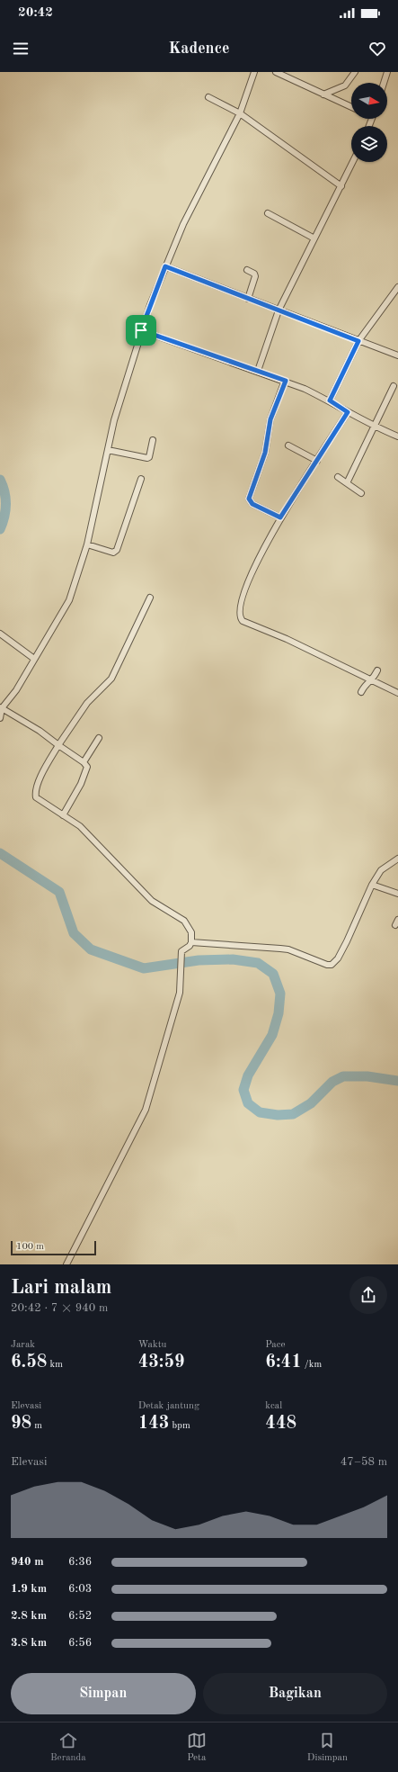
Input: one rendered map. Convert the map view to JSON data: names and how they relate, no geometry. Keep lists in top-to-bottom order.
{
  "scale_bar": "100 m",
  "north": "right",
  "page": {
    "status": "20:42",
    "header": "Kadence",
    "scale": "100 m",
    "heading": ["Lari malam", "20:42 · 7 × 940 m"],
    "stats": [
      ["Jarak", "6.58 km"],
      ["Waktu", "43:59"],
      ["Pace", "6:41 /km"],
      ["Elevasi", "98 m"],
      ["Detak jantung", "143 bpm"],
      ["kcal", "448"]
    ],
    "chart": ["Elevasi", "47–58 m"],
    "list": [
      {
        "name": "940 m",
        "note": "6:36"
      },
      {
        "name": "1.9 km",
        "note": "6:03"
      },
      {
        "name": "2.8 km",
        "note": "6:52"
      },
      {
        "name": "3.8 km",
        "note": "6:56"
      }
    ],
    "buttons": ["Simpan", "Bagikan"],
    "tabs": ["Beranda", "Peta", "Disimpan"]
  }
}
